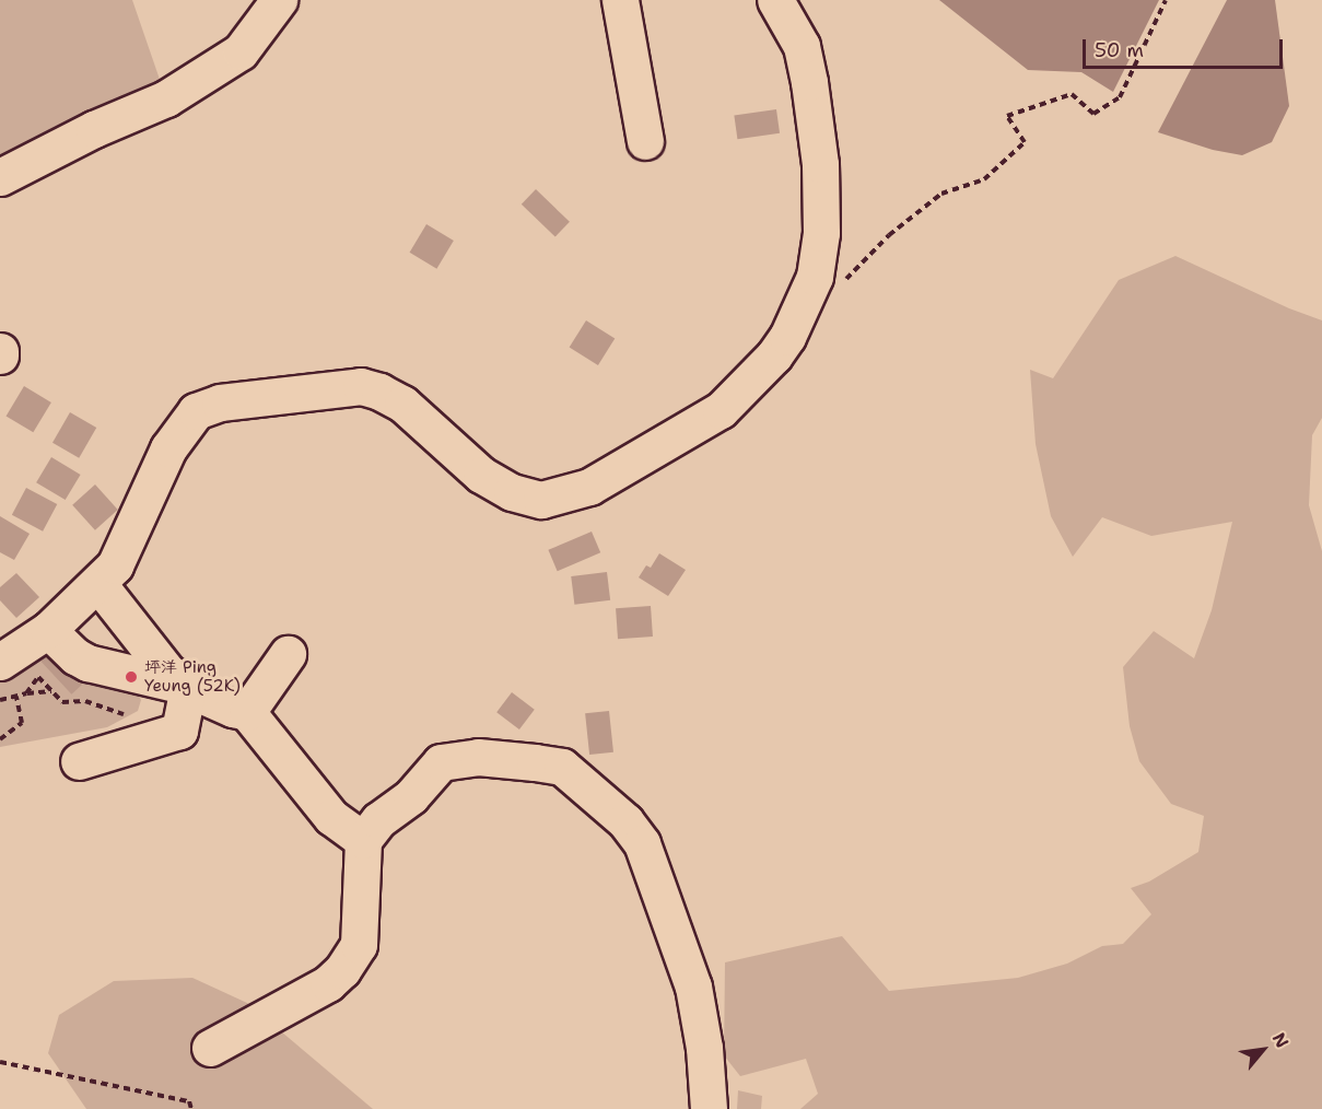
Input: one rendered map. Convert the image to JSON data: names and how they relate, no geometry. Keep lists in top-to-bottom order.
{
  "places": ["坪洋 Ping Yeung (52K)"],
  "scale_bar": "50 m",
  "north": "top right"
}
